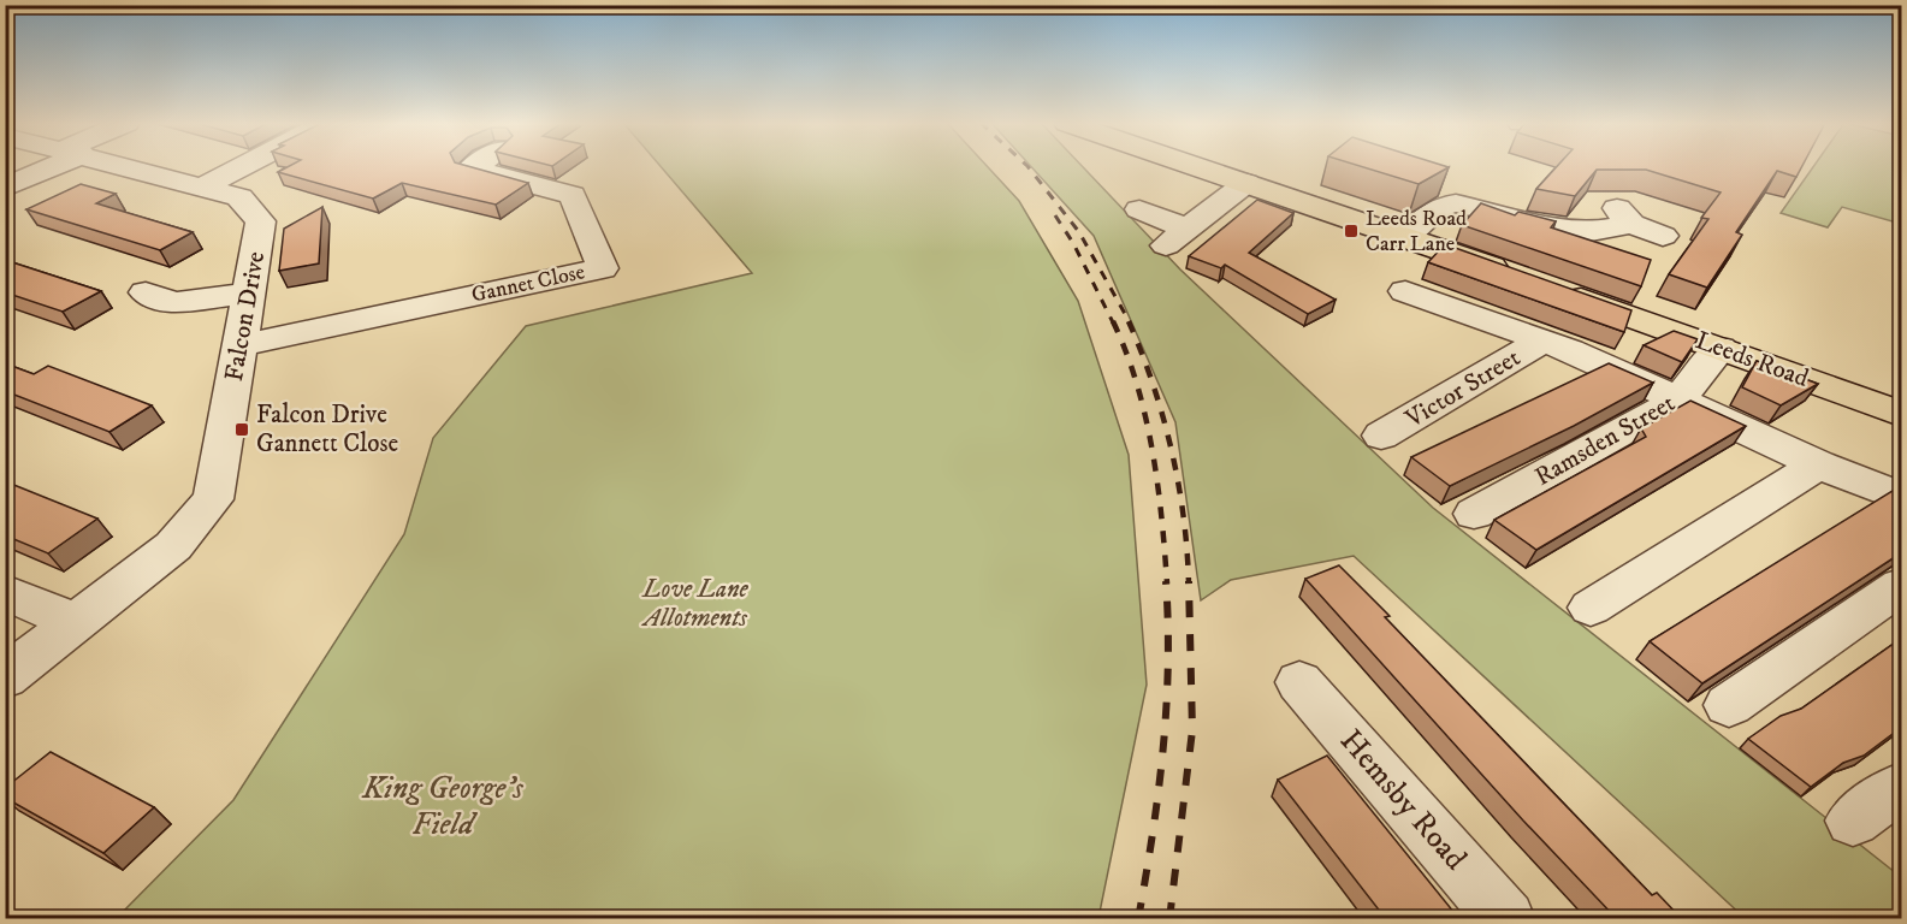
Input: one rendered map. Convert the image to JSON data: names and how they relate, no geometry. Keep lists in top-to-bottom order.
{
  "streets": {
    "main road": ["Leeds Road"],
    "street": [
      "Gannet Close",
      "Falcon Drive",
      "Victor Street",
      "Ramsden Street",
      "Hemsby Road"
    ]
  },
  "crossings": [
    ["Gannet Close", "Falcon Drive"],
    ["Leeds Road", "Ramsden Street"]
  ],
  "parks": ["Love Lane Allotments", "King George's Field"],
  "places": {
    "transit": ["Leeds Road Carr Lane", "Falcon Drive Gannett Close"]
  }
}
